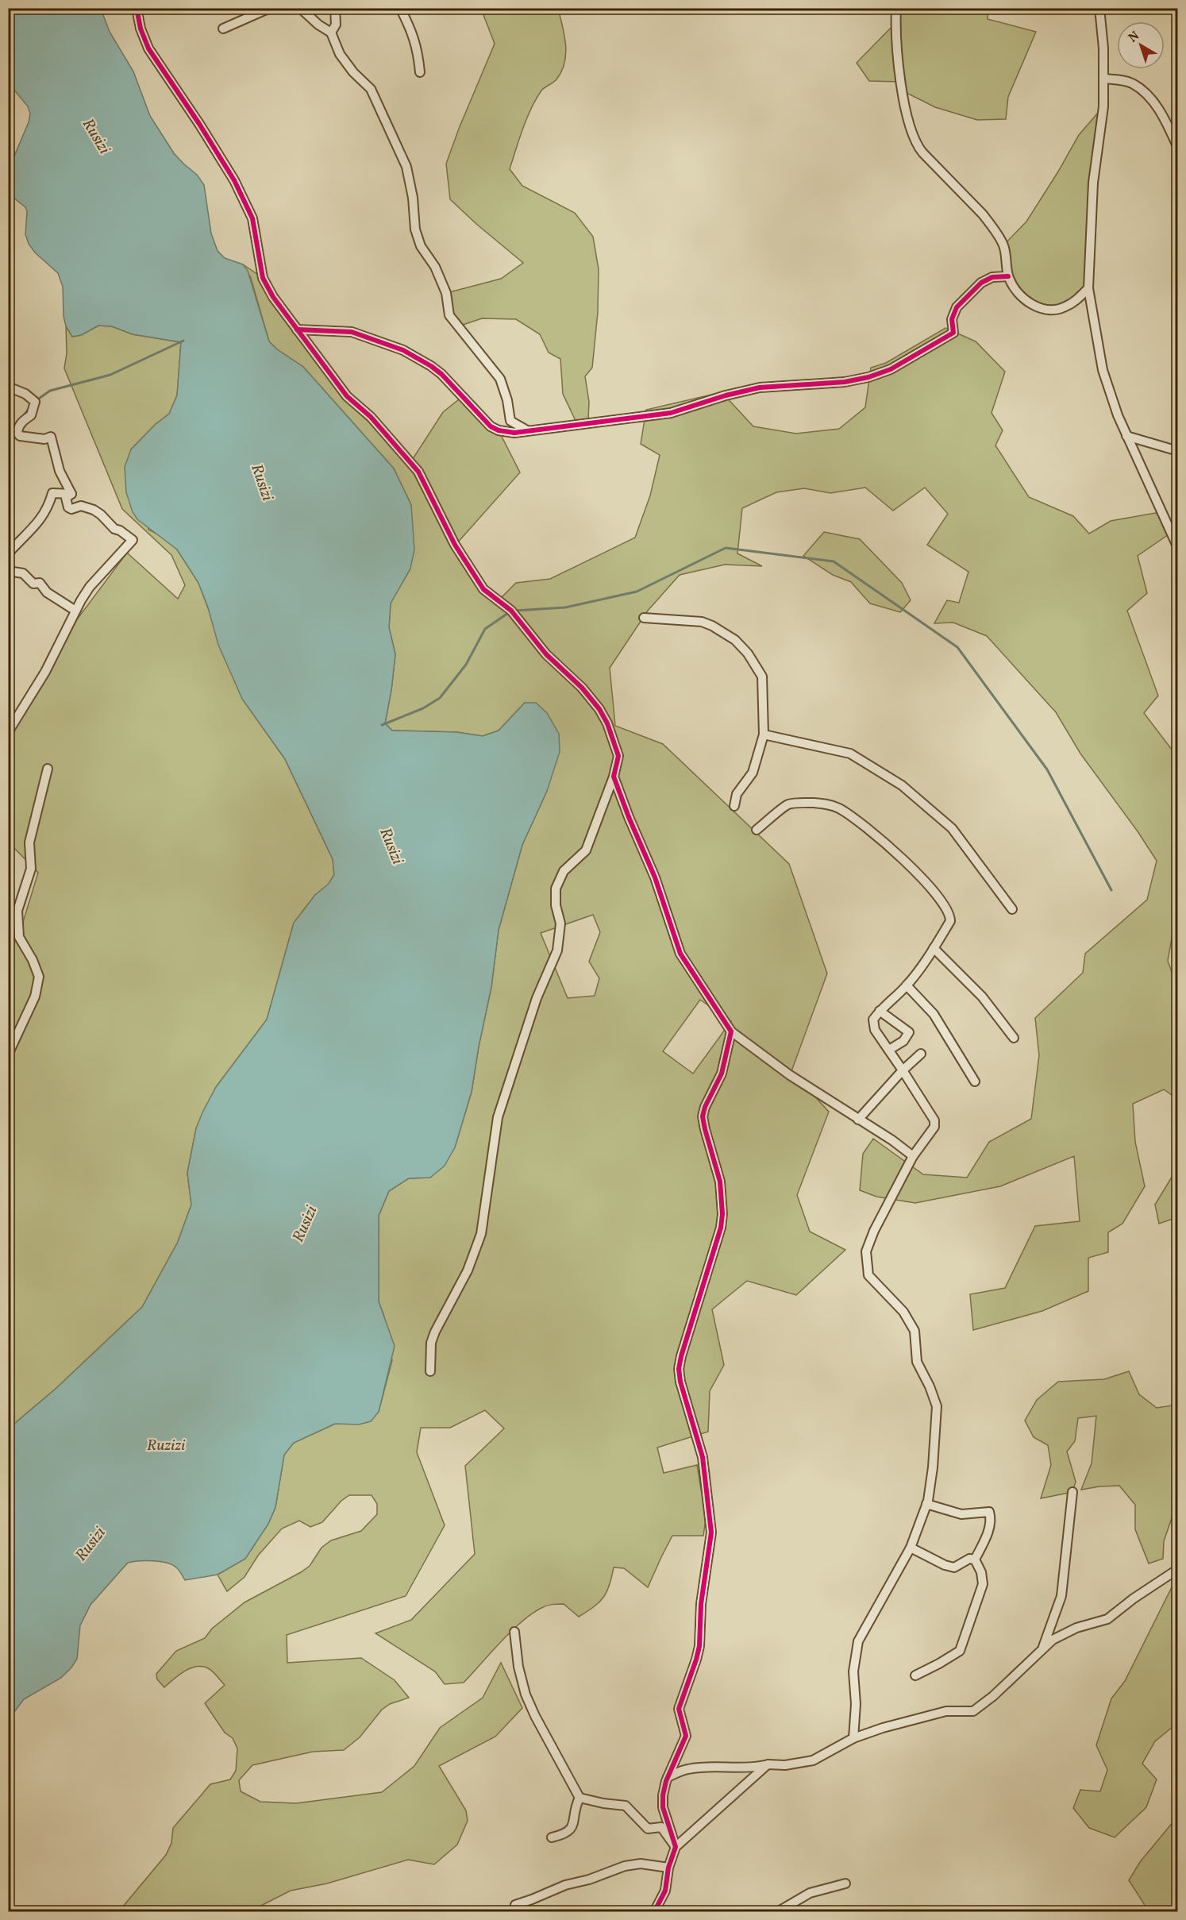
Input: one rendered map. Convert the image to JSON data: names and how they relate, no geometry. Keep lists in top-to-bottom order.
{
  "water": ["Rusizi", "Ruzizi"],
  "north": "top left"
}
